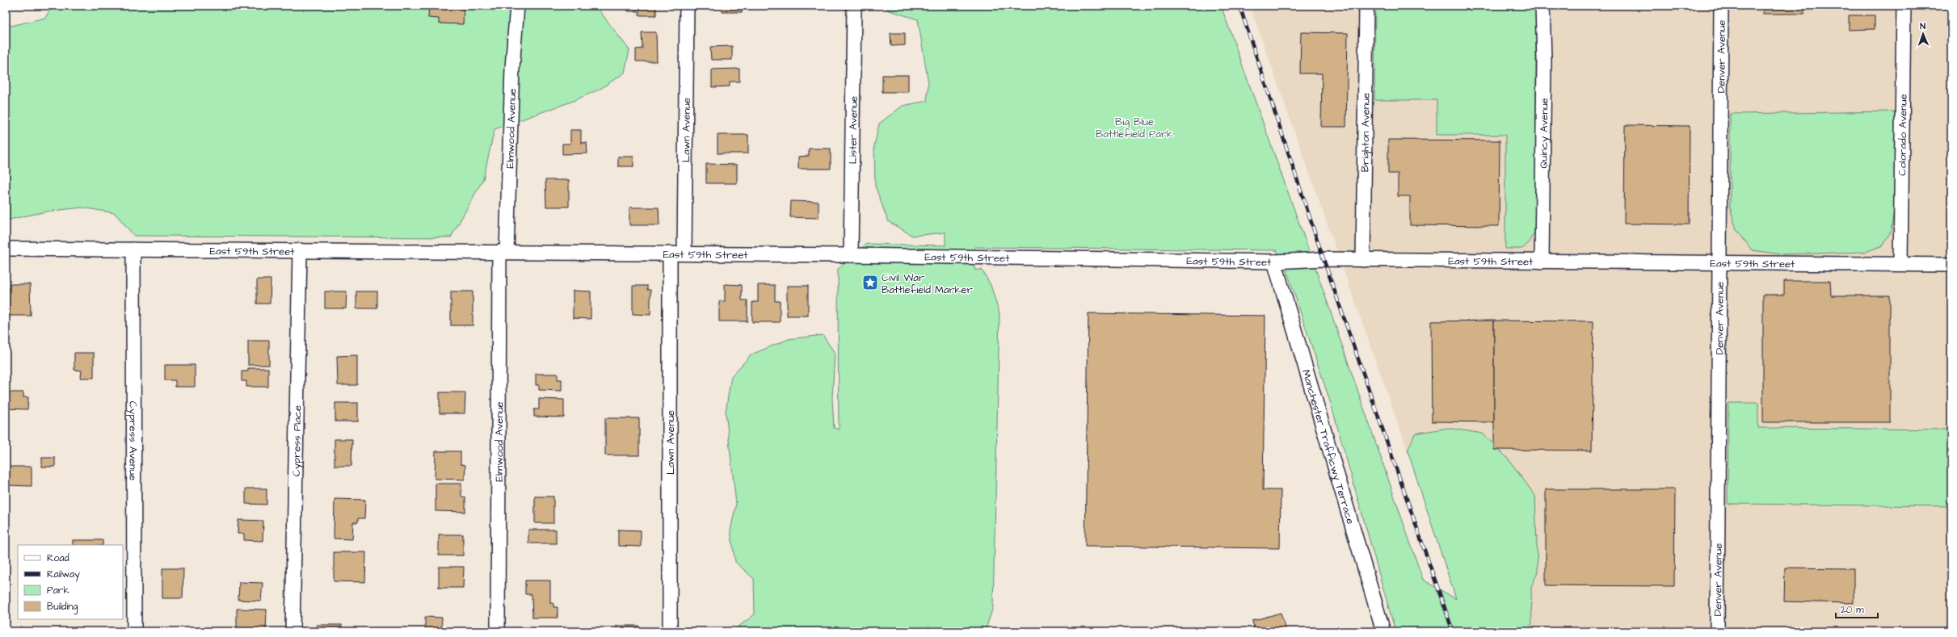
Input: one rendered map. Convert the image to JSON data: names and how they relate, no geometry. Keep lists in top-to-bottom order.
{
  "streets": {
    "street": [
      "Denver Avenue",
      "Elmwood Avenue",
      "Lawn Avenue",
      "Lister Avenue",
      "Brighton Avenue",
      "Quincy Avenue",
      "Colorado Avenue",
      "East 59th Street",
      "Cypress Avenue",
      "Cypress Place",
      "Manchester Trafficwy Terrace"
    ]
  },
  "crossings": [
    ["Denver Avenue", "East 59th Street"],
    ["Elmwood Avenue", "East 59th Street"],
    ["Lawn Avenue", "East 59th Street"],
    ["Lister Avenue", "East 59th Street"],
    ["Brighton Avenue", "East 59th Street"],
    ["Quincy Avenue", "East 59th Street"],
    ["Colorado Avenue", "East 59th Street"],
    ["East 59th Street", "Cypress Avenue"],
    ["East 59th Street", "Cypress Place"],
    ["East 59th Street", "Manchester Trafficwy Terrace"]
  ],
  "parks": ["Big Blue Battlefield Park"],
  "places": {
    "place": ["Civil War Battlefield Marker"]
  },
  "legend": [
    "Road",
    "Railway",
    "Park",
    "Building"
  ],
  "scale_bar": "20 m",
  "north": "top"
}
